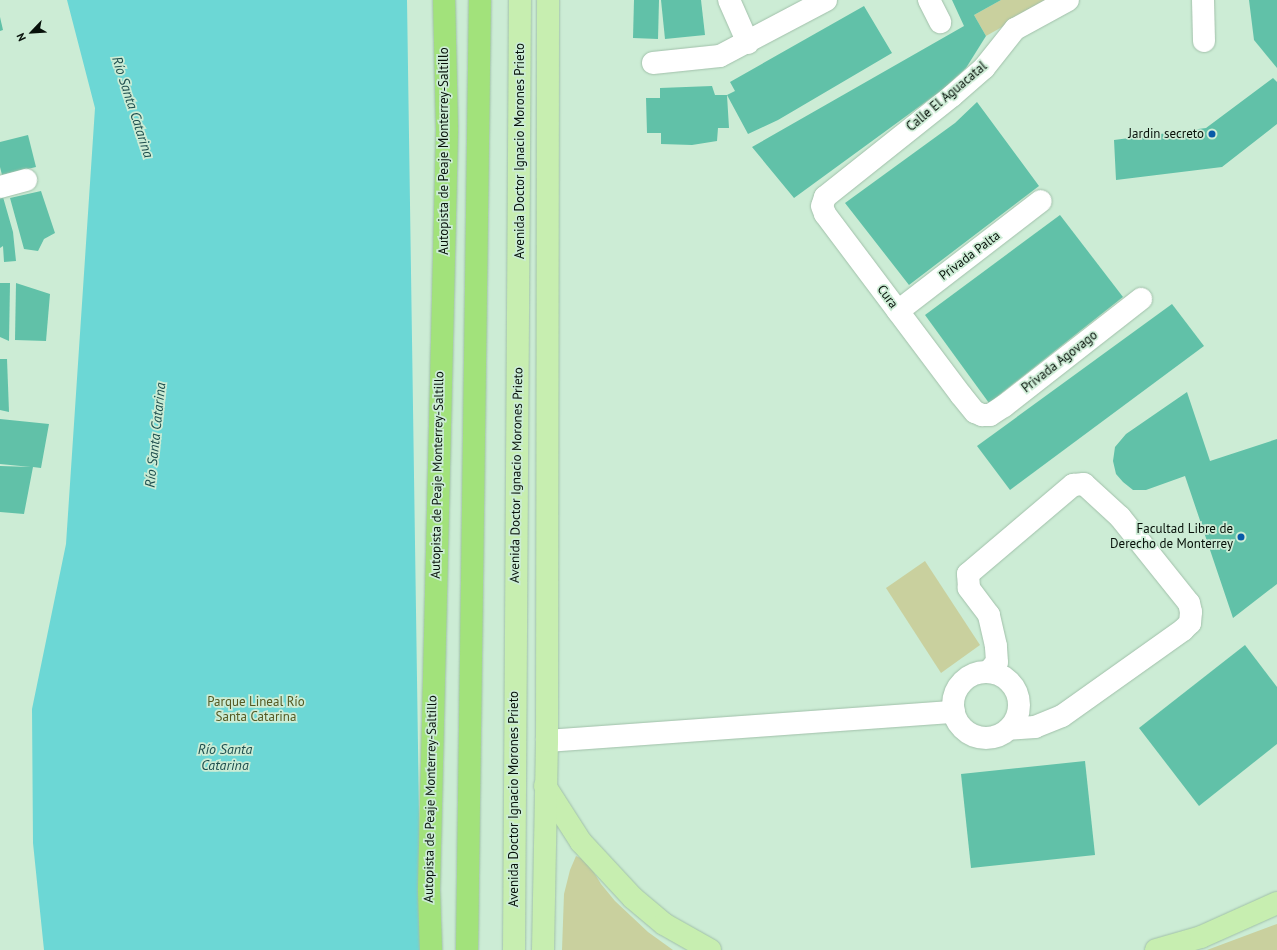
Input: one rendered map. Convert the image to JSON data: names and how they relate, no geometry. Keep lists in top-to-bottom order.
{
  "streets": {
    "highway": ["Autopista de Peaje Monterrey-Saltillo"],
    "main road": ["Avenida Doctor Ignacio Morones Prieto"],
    "street": [
      "Calle El Aguacatal",
      "Privada Palta",
      "Cura",
      "Privada Agovago"
    ]
  },
  "crossings": [
    ["Calle El Aguacatal", "Cura"],
    ["Privada Palta", "Cura"],
    ["Cura", "Privada Agovago"]
  ],
  "water": ["Río Santa Catarina"],
  "parks": ["Parque Lineal Río Santa Catarina"],
  "places": ["Jardin secreto", "Facultad Libre de Derecho de Monterrey"],
  "north": "bottom left"
}
